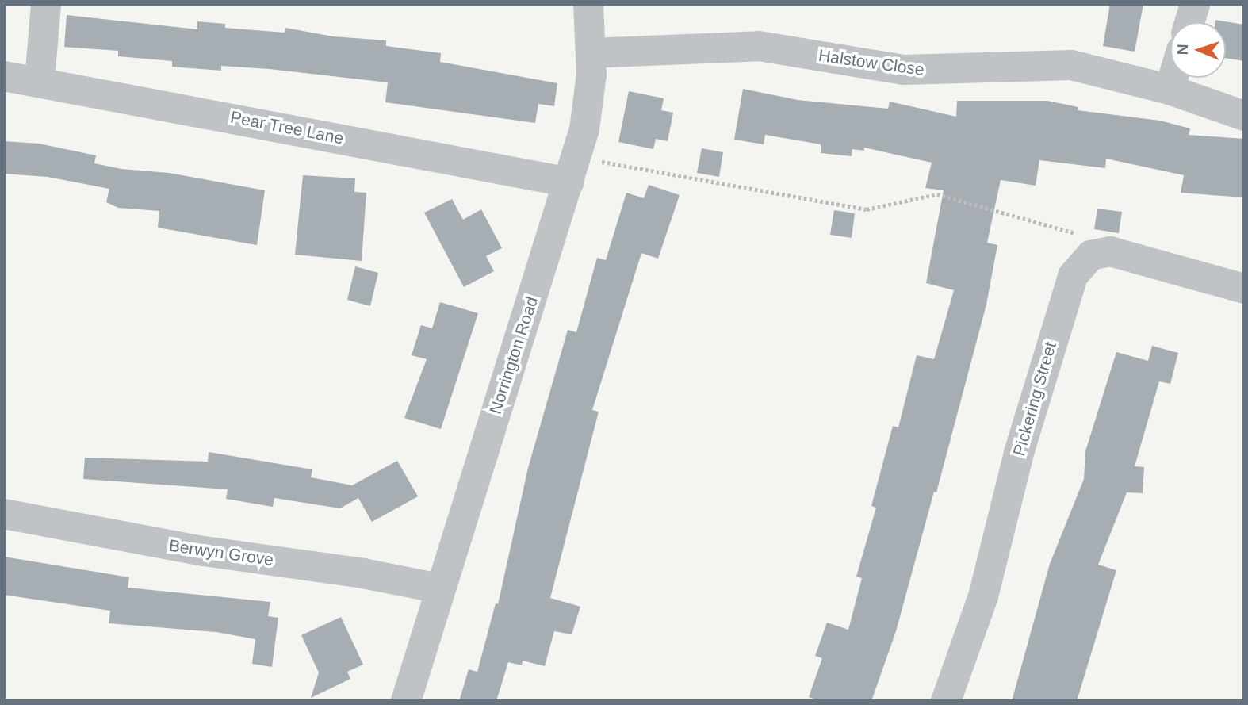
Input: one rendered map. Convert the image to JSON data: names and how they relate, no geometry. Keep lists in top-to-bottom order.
{
  "streets": {
    "street": [
      "Halstow Close",
      "Pear Tree Lane",
      "Norrington Road",
      "Pickering Street",
      "Berwyn Grove"
    ]
  },
  "crossings": [
    ["Halstow Close", "Norrington Road"],
    ["Pear Tree Lane", "Norrington Road"],
    ["Norrington Road", "Berwyn Grove"]
  ],
  "north": "left"
}
